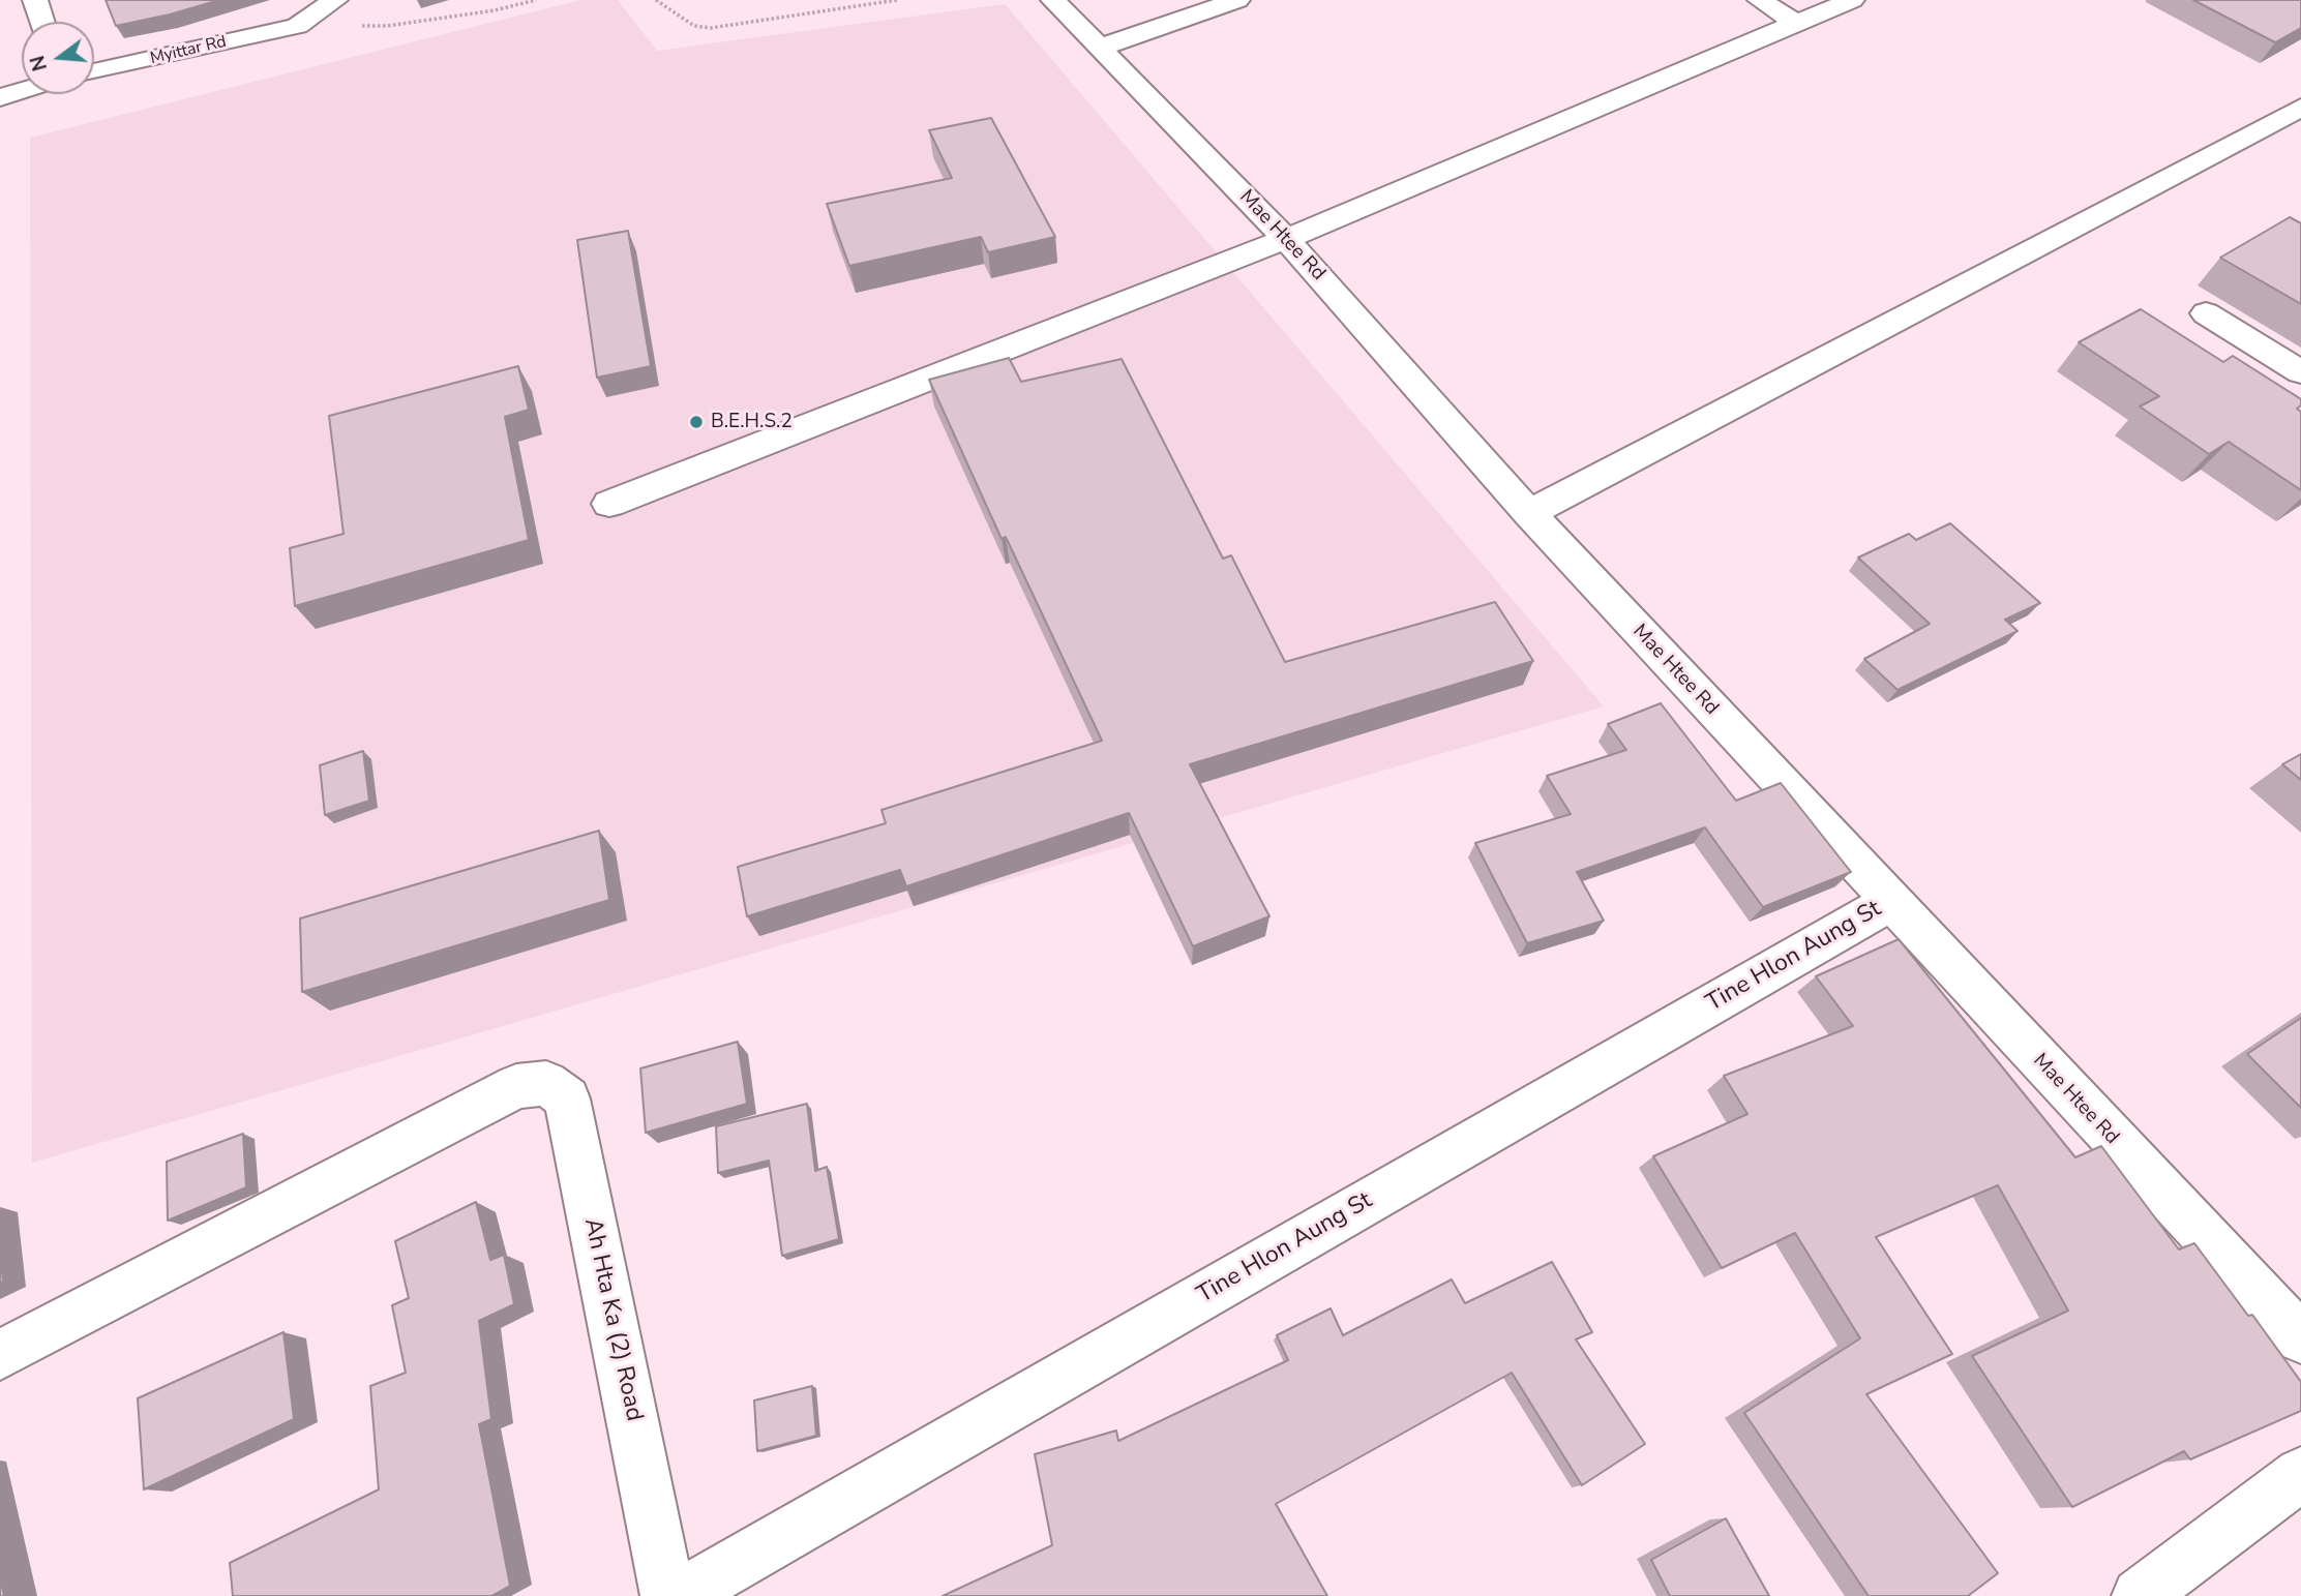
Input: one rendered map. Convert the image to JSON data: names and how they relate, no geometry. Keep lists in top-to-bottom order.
{
  "streets": {
    "street": [
      "Myittar Rd",
      "Mae Htee Rd",
      "Tine Hlon Aung St",
      "Ah Hta Ka (2) Road"
    ]
  },
  "crossings": [
    ["Mae Htee Rd", "Tine Hlon Aung St"]
  ],
  "places": ["B.E.H.S.2"],
  "north": "left"
}
